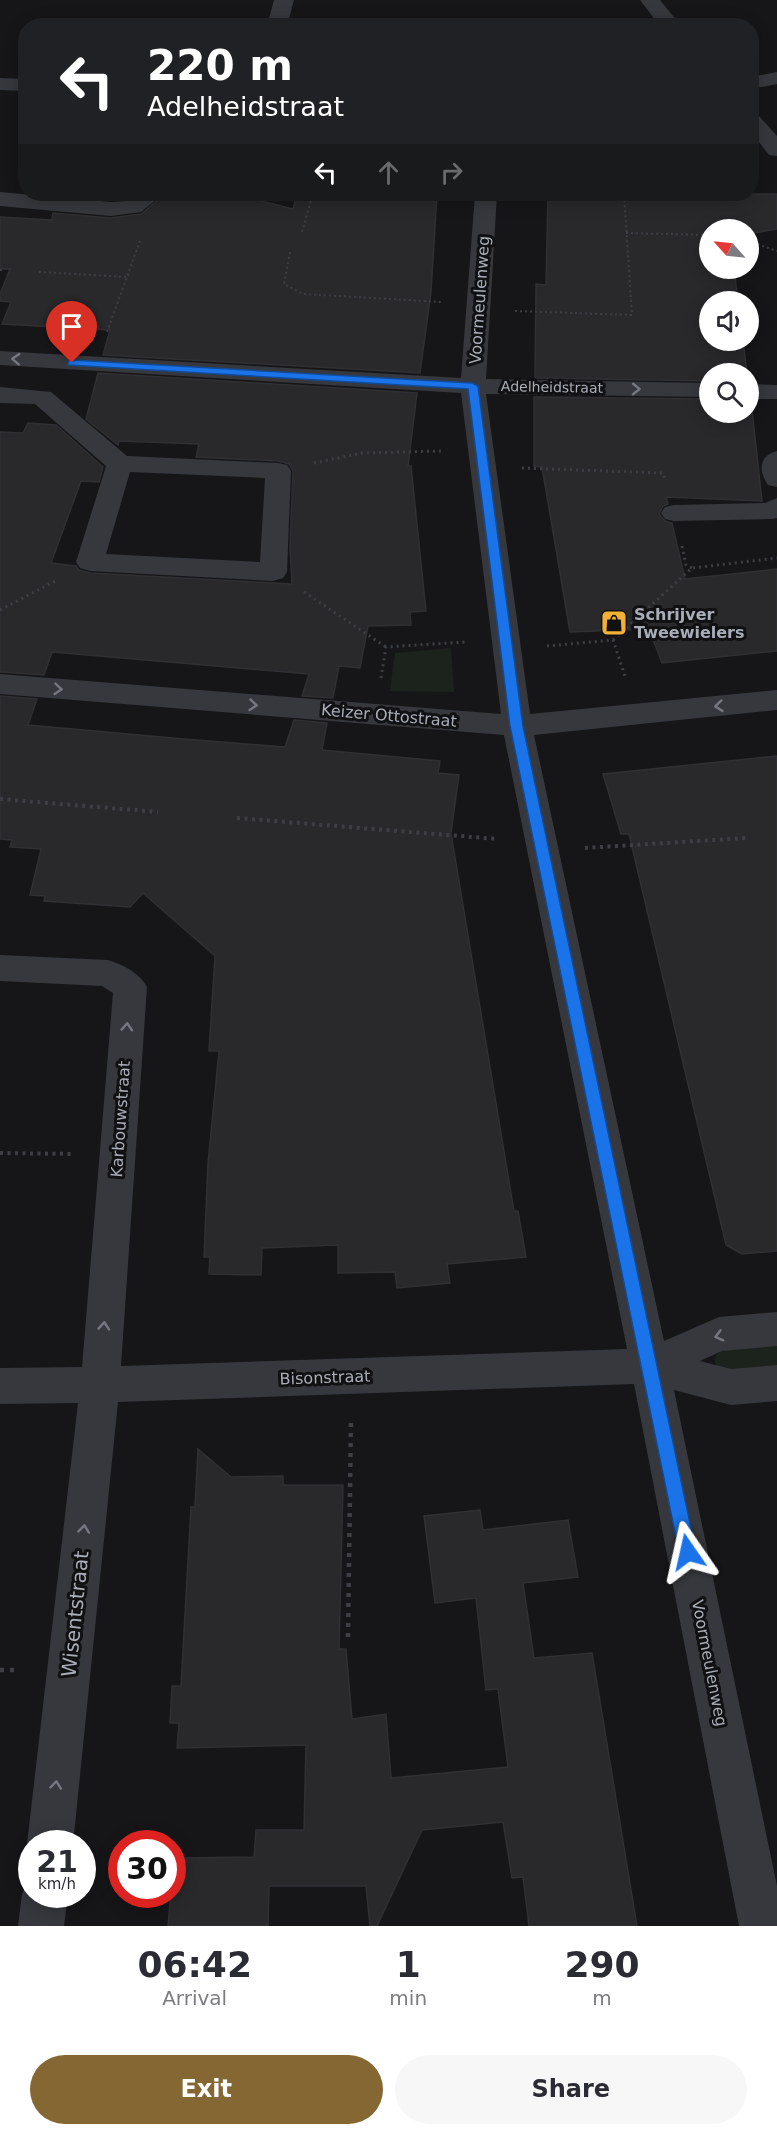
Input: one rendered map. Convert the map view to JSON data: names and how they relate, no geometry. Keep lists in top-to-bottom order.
{
  "streets": {
    "street": [
      "Voormeulenweg",
      "Adelheidstraat",
      "Keizer Ottostraat",
      "Karbouwstraat",
      "Bisonstraat",
      "Wisentstraat"
    ]
  },
  "crossings": [
    ["Voormeulenweg", "Adelheidstraat"],
    ["Voormeulenweg", "Keizer Ottostraat"],
    ["Voormeulenweg", "Bisonstraat"],
    ["Karbouwstraat", "Bisonstraat"],
    ["Karbouwstraat", "Wisentstraat"],
    ["Bisonstraat", "Wisentstraat"]
  ],
  "one_way": ["Karbouwstraat", "Wisentstraat"],
  "places": {
    "shop": ["Schrijver Tweewielers"]
  },
  "north": "top left",
  "page": {
    "turn": ["220 m", "Adelheidstraat"],
    "speed": "21 km/h",
    "limit": "30",
    "eta": [
      "06:42",
      "Arrival",
      "1",
      "min",
      "290",
      "m"
    ],
    "buttons": ["Exit", "Share"]
  }
}
